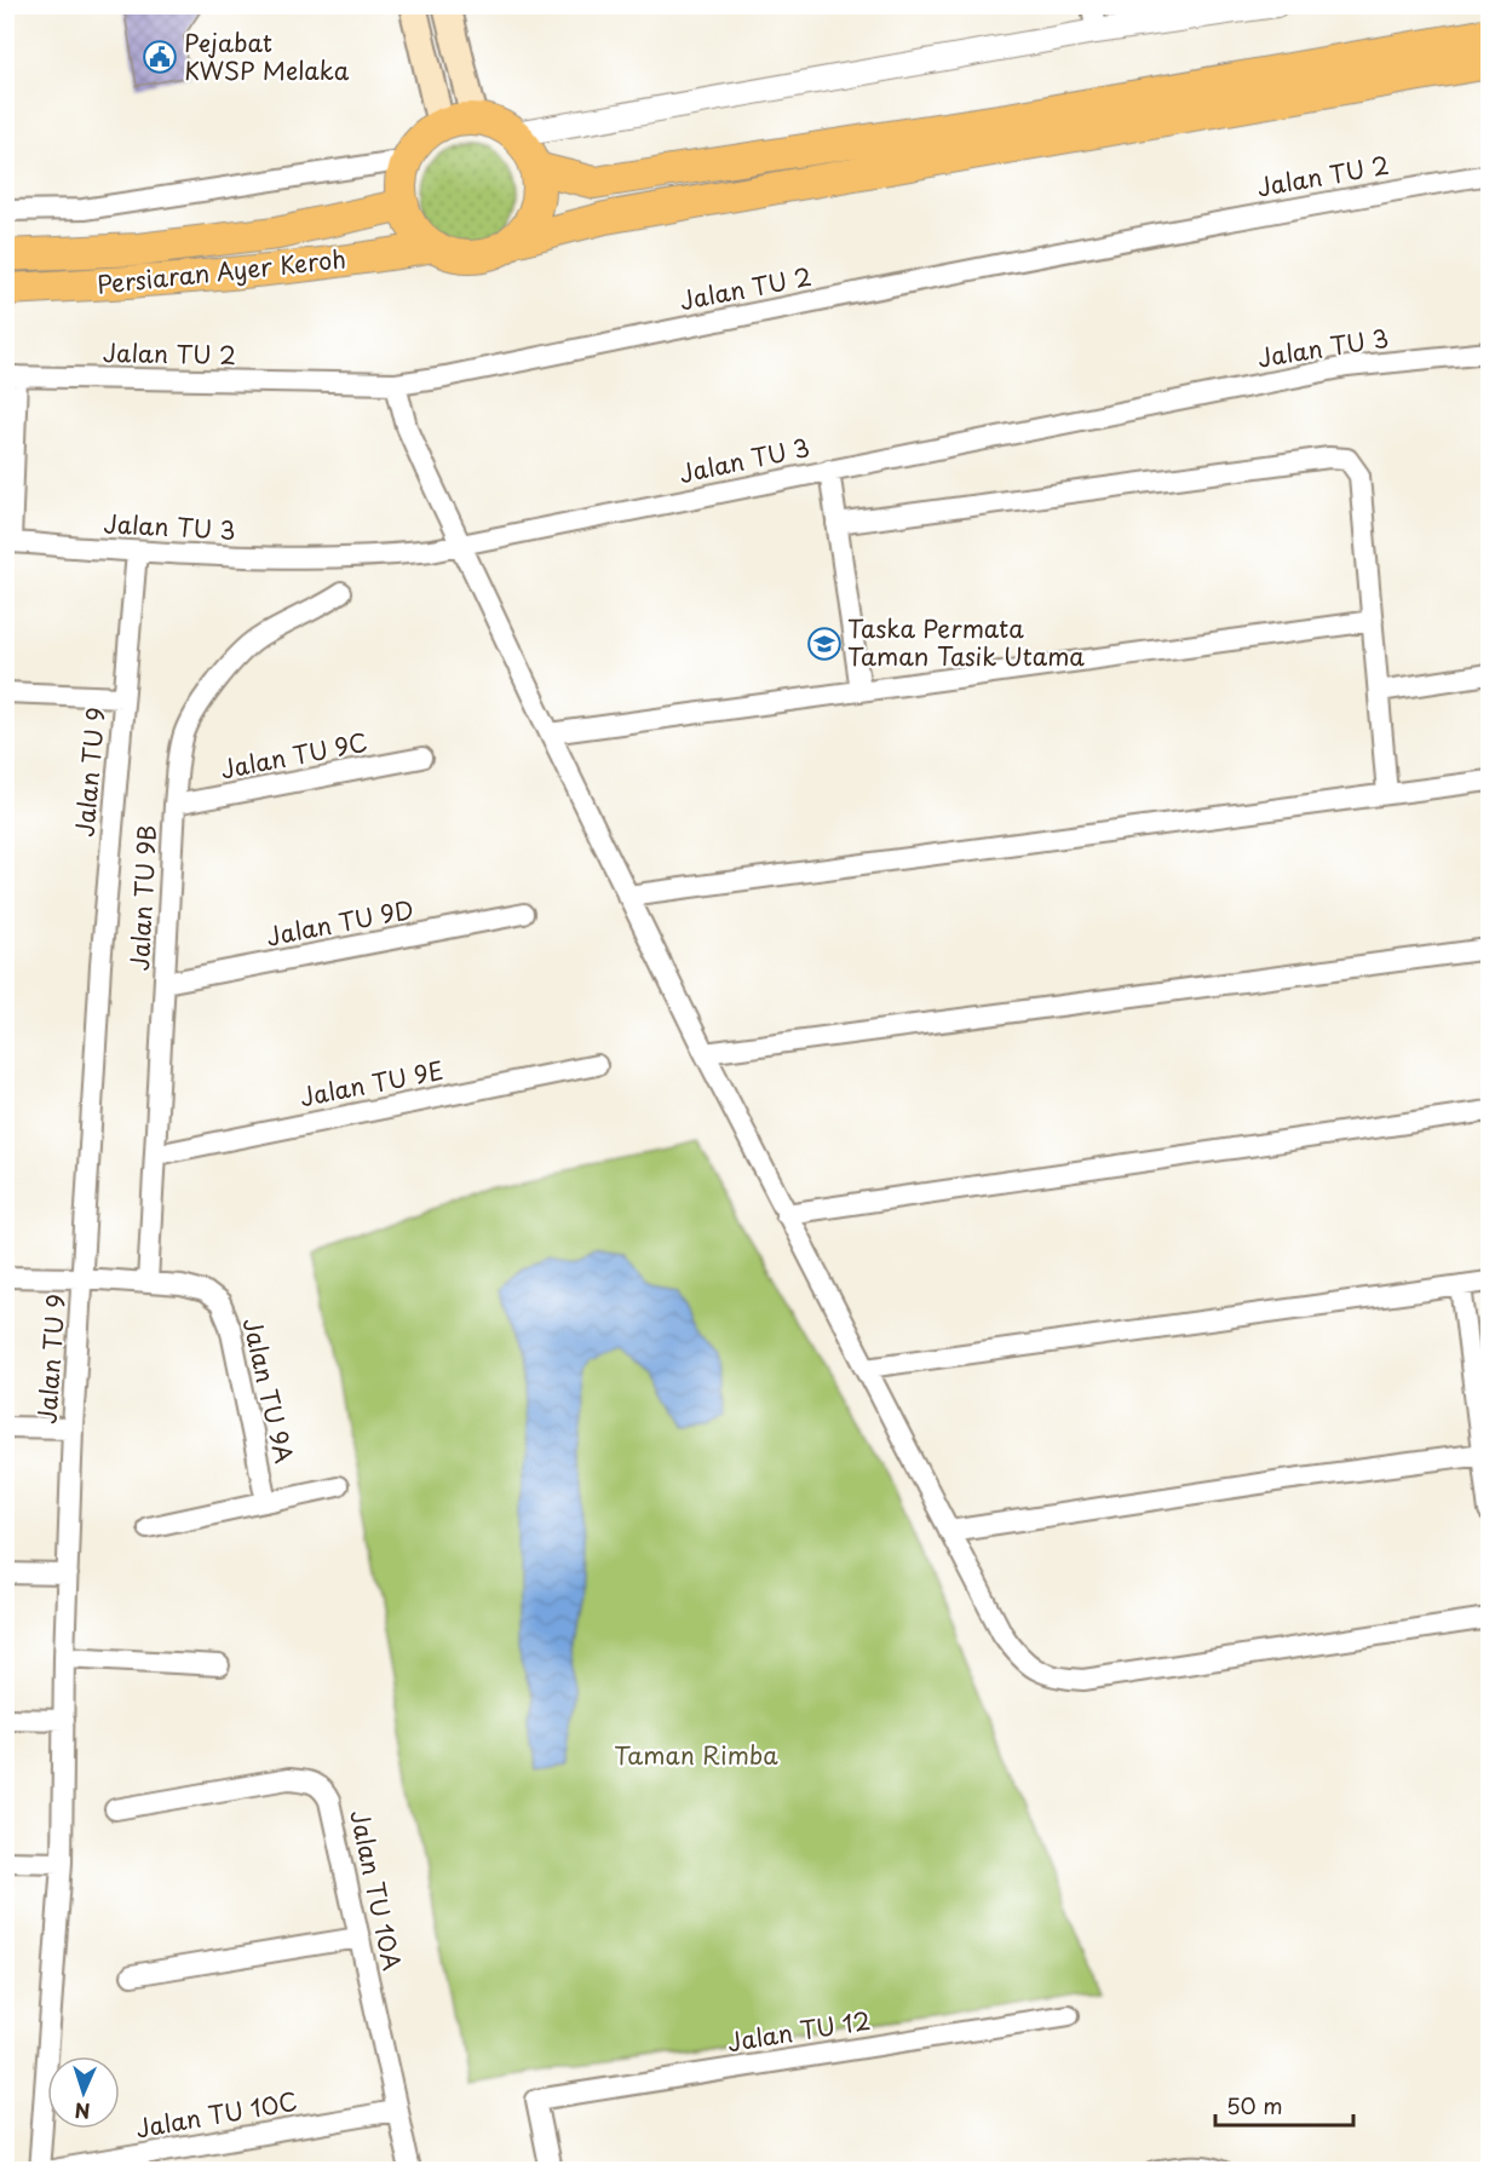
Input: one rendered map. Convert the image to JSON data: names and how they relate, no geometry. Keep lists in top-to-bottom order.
{
  "streets": {
    "main road": ["Persiaran Ayer Keroh"],
    "street": [
      "Jalan TU 2",
      "Jalan TU 3",
      "Jalan TU 9C",
      "Jalan TU 9",
      "Jalan TU 9B",
      "Jalan TU 9D",
      "Jalan TU 9E",
      "Jalan TU 9A",
      "Jalan TU 10A",
      "Jalan TU 12",
      "Jalan TU 10C"
    ]
  },
  "crossings": [
    ["Jalan TU 3", "Jalan TU 9"],
    ["Jalan TU 9C", "Jalan TU 9B"],
    ["Jalan TU 9", "Jalan TU 9A"],
    ["Jalan TU 9B", "Jalan TU 9D"],
    ["Jalan TU 9B", "Jalan TU 9E"],
    ["Jalan TU 9B", "Jalan TU 9A"],
    ["Jalan TU 10A", "Jalan TU 10C"]
  ],
  "parks": ["Taman Rimba"],
  "places": {
    "public building": ["Pejabat KWSP Melaka"],
    "school or university": ["Taska Permata Taman Tasik Utama"]
  },
  "scale_bar": "50 m",
  "north": "bottom"
}
